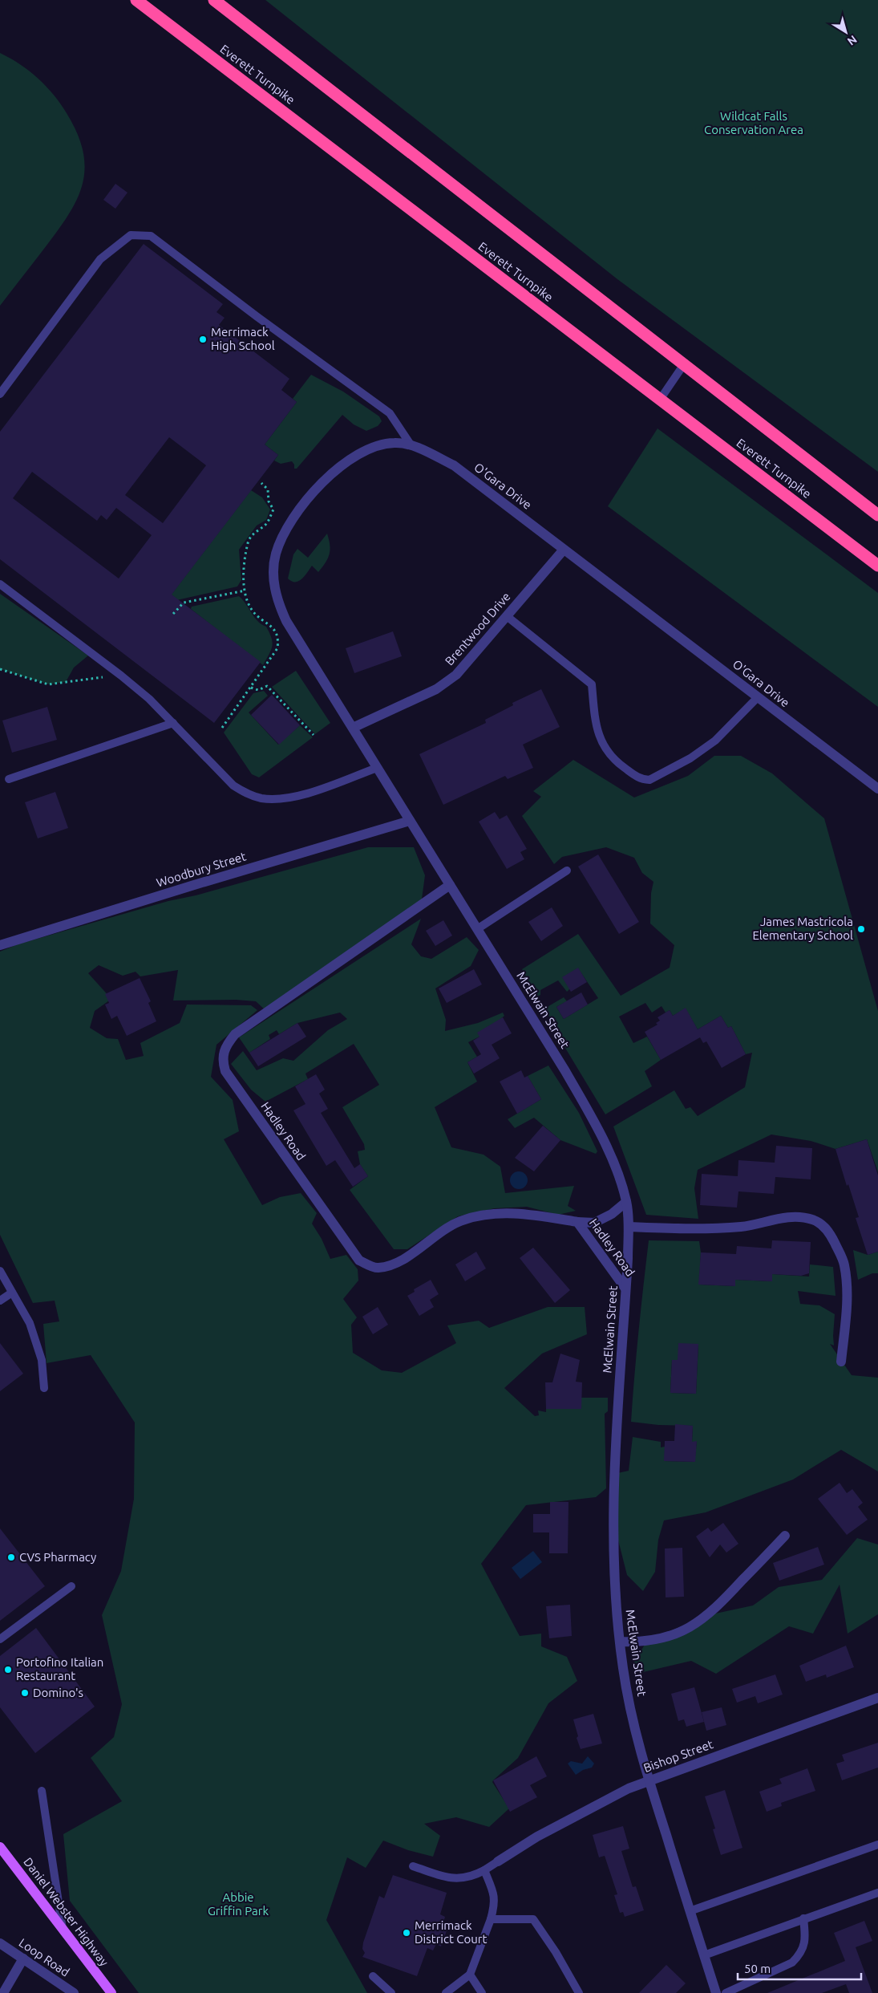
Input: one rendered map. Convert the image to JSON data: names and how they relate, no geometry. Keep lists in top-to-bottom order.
{
  "streets": {
    "highway": ["Everett Turnpike"],
    "main road": ["Daniel Webster Highway"],
    "street": [
      "O'Gara Drive",
      "Brentwood Drive",
      "Woodbury Street",
      "McElwain Street",
      "Hadley Road",
      "Bishop Street",
      "Loop Road"
    ]
  },
  "crossings": [
    ["O'Gara Drive", "Brentwood Drive"],
    ["O'Gara Drive", "McElwain Street"],
    ["Brentwood Drive", "McElwain Street"],
    ["Woodbury Street", "McElwain Street"],
    ["McElwain Street", "Hadley Road"],
    ["McElwain Street", "Bishop Street"]
  ],
  "parks": ["Wildcat Falls Conservation Area", "Abbie Griffin Park"],
  "places": [
    "Merrimack High School",
    "James Mastricola Elementary School",
    "CVS Pharmacy",
    "Portofino Italian Restaurant",
    "Domino's",
    "Merrimack District Court"
  ],
  "scale_bar": "50 m",
  "north": "bottom right"
}
